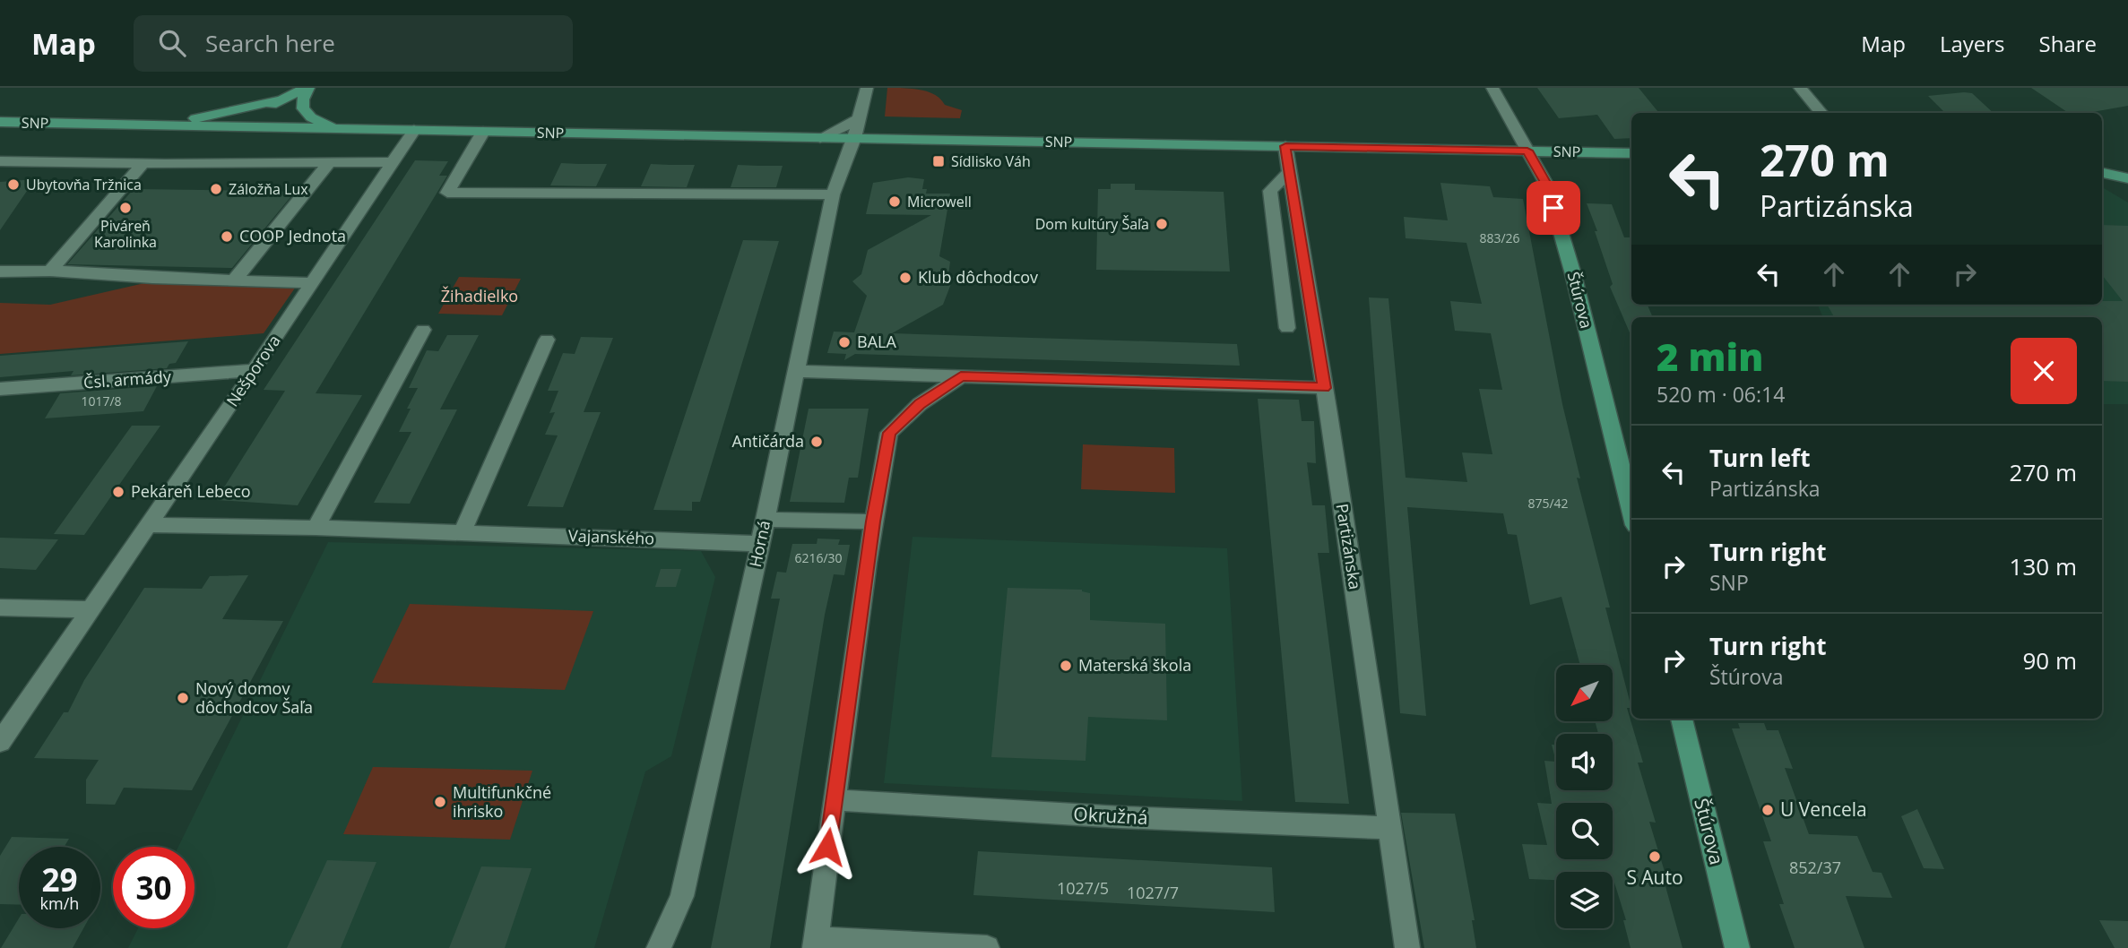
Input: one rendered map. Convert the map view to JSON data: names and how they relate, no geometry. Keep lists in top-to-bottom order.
{
  "streets": {
    "main road": ["SNP", "Štúrova"],
    "street": [
      "Nešporova",
      "Čsl. armády",
      "Vajanského",
      "Horná",
      "Partizánska",
      "Okružná"
    ]
  },
  "crossings": [
    ["SNP", "Štúrova"],
    ["SNP", "Nešporova"],
    ["SNP", "Horná"],
    ["SNP", "Partizánska"],
    ["Nešporova", "Čsl. armády"],
    ["Nešporova", "Vajanského"],
    ["Vajanského", "Horná"],
    ["Partizánska", "Okružná"]
  ],
  "parks": ["Žihadielko"],
  "places": {
    "transit": ["Sídlisko Váh"],
    "other": [
      "Ubytovňa Tržnica",
      "Záložňa Lux",
      "Microwell",
      "Piváreň Karolinka",
      "Dom kultúry Šaľa",
      "COOP Jednota",
      "Klub dôchodcov",
      "BALA",
      "Antičárda",
      "Pekáreň Lebeco",
      "Materská škola",
      "Nový domov dôchodcov Šaľa",
      "Multifunkčné ihrisko",
      "U Vencela",
      "S Auto"
    ]
  },
  "house_numbers": [
    "883/26",
    "1017/8",
    "875/42",
    "6216/30",
    "852/37",
    "1027/5",
    "1027/7"
  ],
  "north": "bottom left",
  "page": {
    "header": "Map",
    "search": "Search here",
    "nav": ["Map", "Layers", "Share"],
    "turn": ["270 m", "Partizánska"],
    "heading": ["2 min", "520 m · 06:14"],
    "list": [
      {
        "name": "Turn left",
        "note": "Partizánska",
        "value": "270 m"
      },
      {
        "name": "Turn right",
        "note": "SNP",
        "value": "130 m"
      },
      {
        "name": "Turn right",
        "note": "Štúrova",
        "value": "90 m"
      }
    ],
    "speed": "29 km/h",
    "limit": "30"
  }
}
